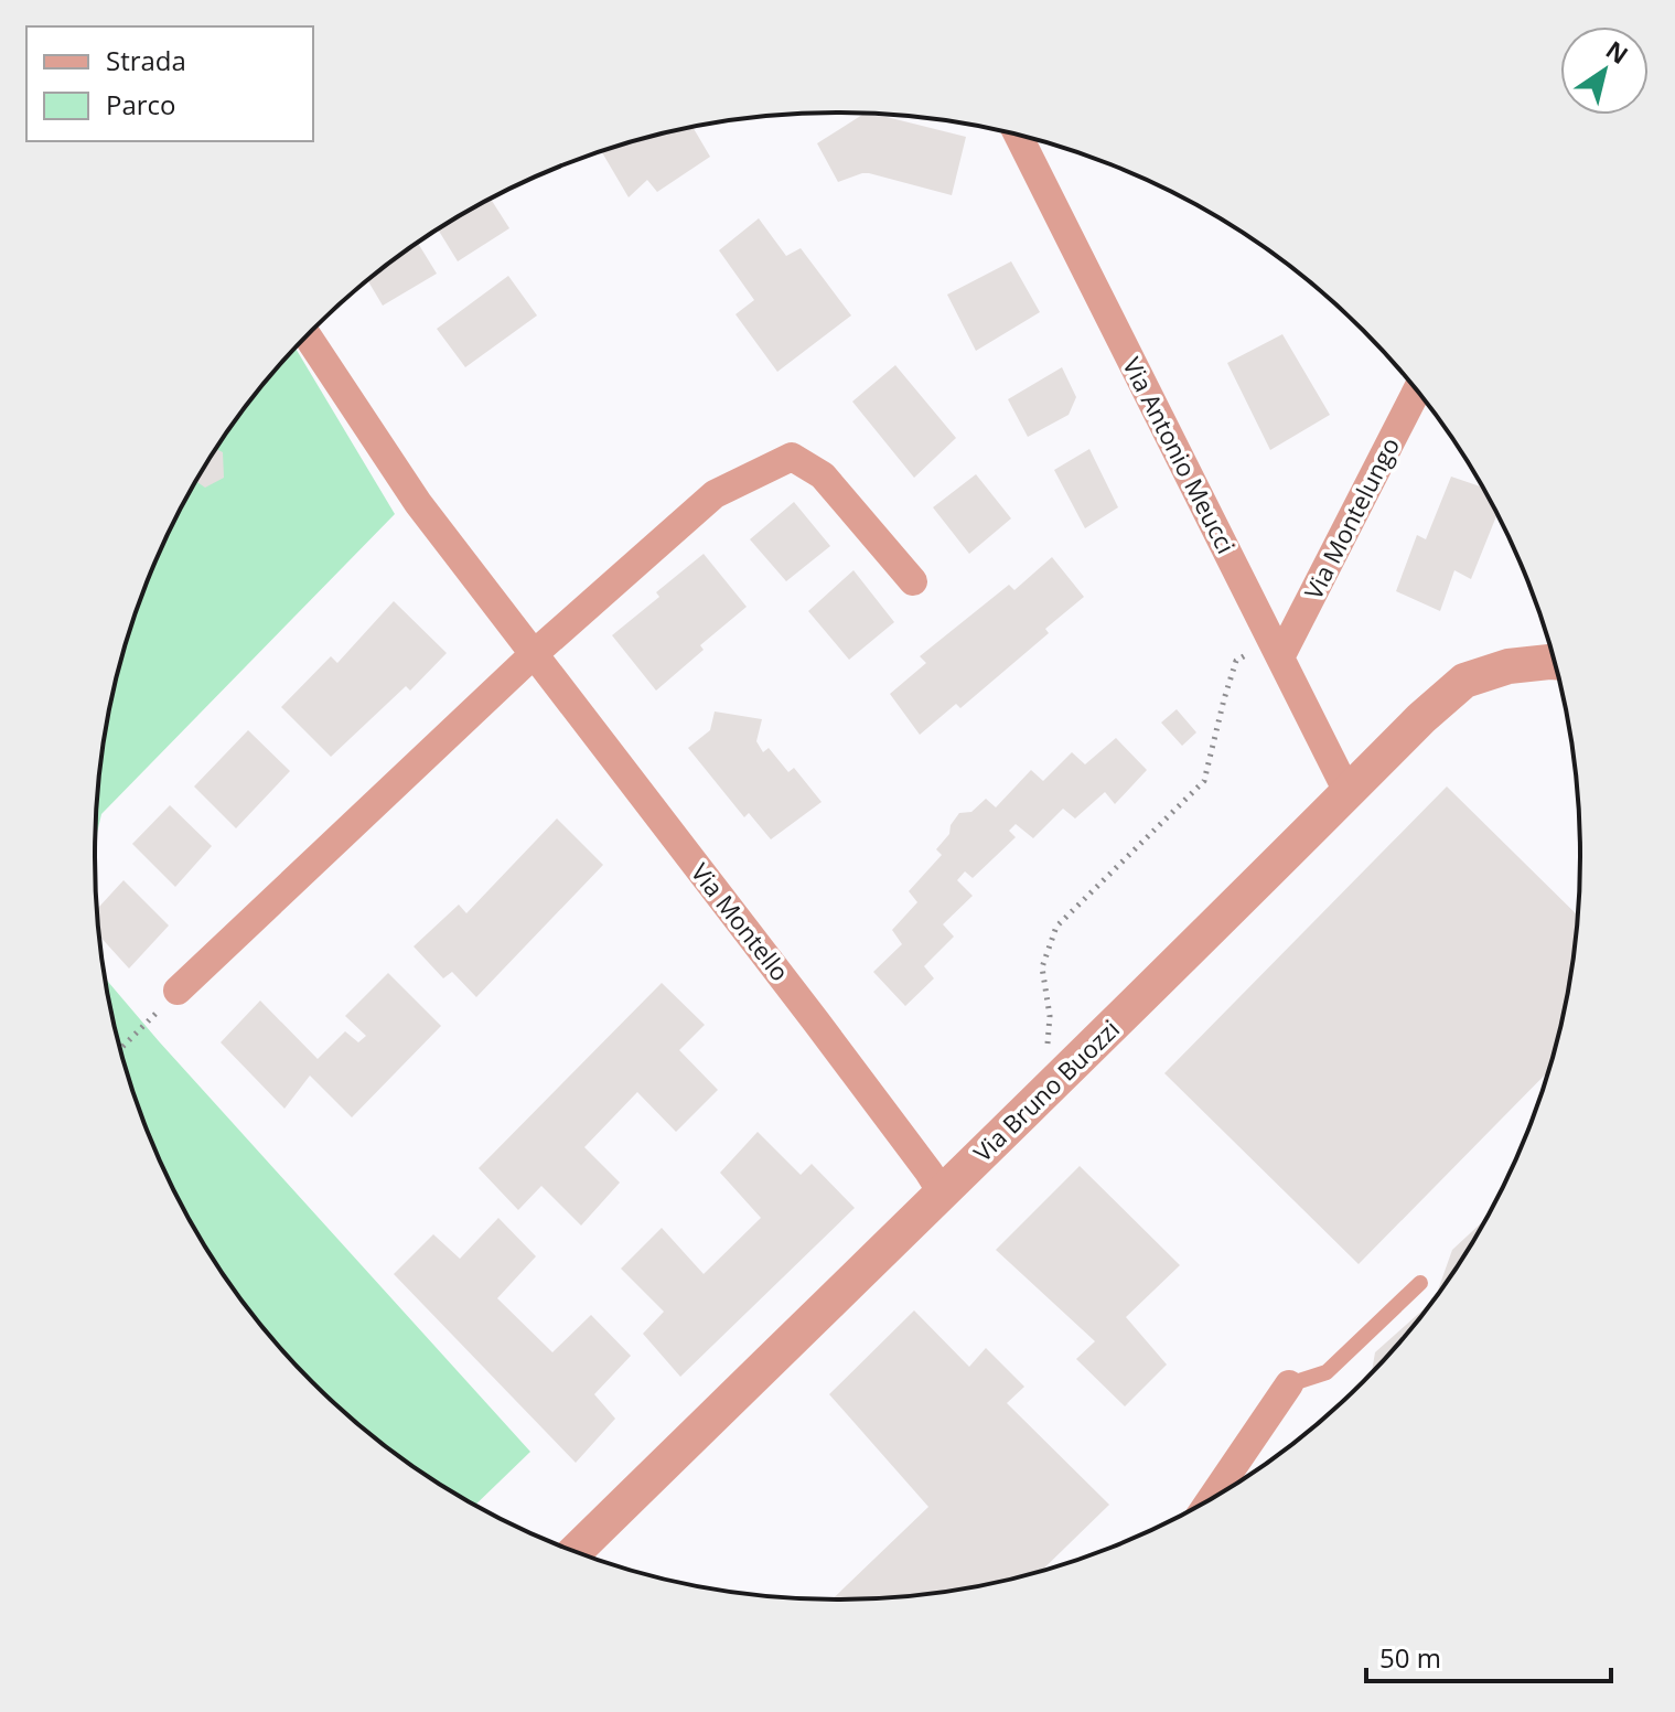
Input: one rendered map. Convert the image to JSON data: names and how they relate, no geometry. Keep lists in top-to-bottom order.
{
  "streets": {
    "street": [
      "Via Antonio Meucci",
      "Via Montelungo",
      "Via Montello",
      "Via Bruno Buozzi"
    ]
  },
  "crossings": [
    ["Via Antonio Meucci", "Via Montelungo"],
    ["Via Antonio Meucci", "Via Bruno Buozzi"],
    ["Via Montello", "Via Bruno Buozzi"]
  ],
  "legend": ["Strada", "Parco"],
  "scale_bar": "50 m",
  "north": "top right"
}
